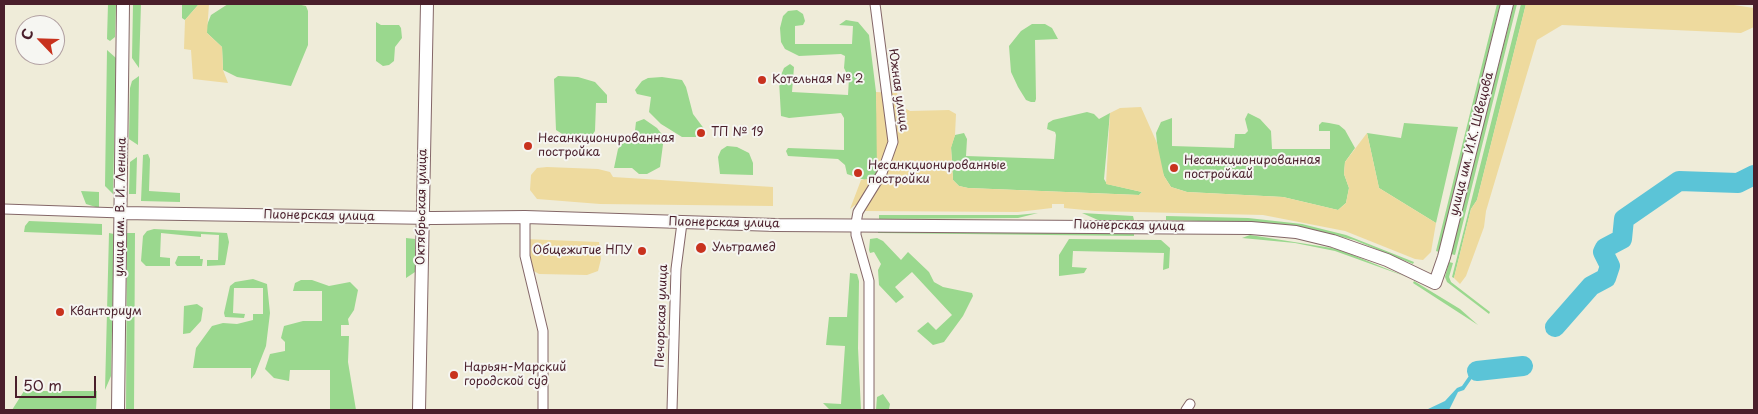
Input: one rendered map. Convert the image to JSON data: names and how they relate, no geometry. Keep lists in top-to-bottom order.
{
  "streets": {
    "street": [
      "Южная улица",
      "улица им. И.К. Швецова",
      "улица им. В. И. Ленина",
      "Октябрьская улица",
      "Пионерская улица",
      "Печорская улица"
    ]
  },
  "crossings": [
    ["Южная улица", "Пионерская улица"],
    ["улица им. И.К. Швецова", "Пионерская улица"],
    ["улица им. В. И. Ленина", "Пионерская улица"],
    ["Октябрьская улица", "Пионерская улица"],
    ["Пионерская улица", "Печорская улица"]
  ],
  "places": [
    "Котельная № 2",
    "ТП № 19",
    "Несанкционированная постройка",
    "Несанкционированная постройкай",
    "Несанкционированные постройки",
    "Ультрамед",
    "Общежитие НПУ",
    "Кванториум",
    "Нарьян-Марский городской суд"
  ],
  "scale_bar": "50 m",
  "north": "top left"
}
